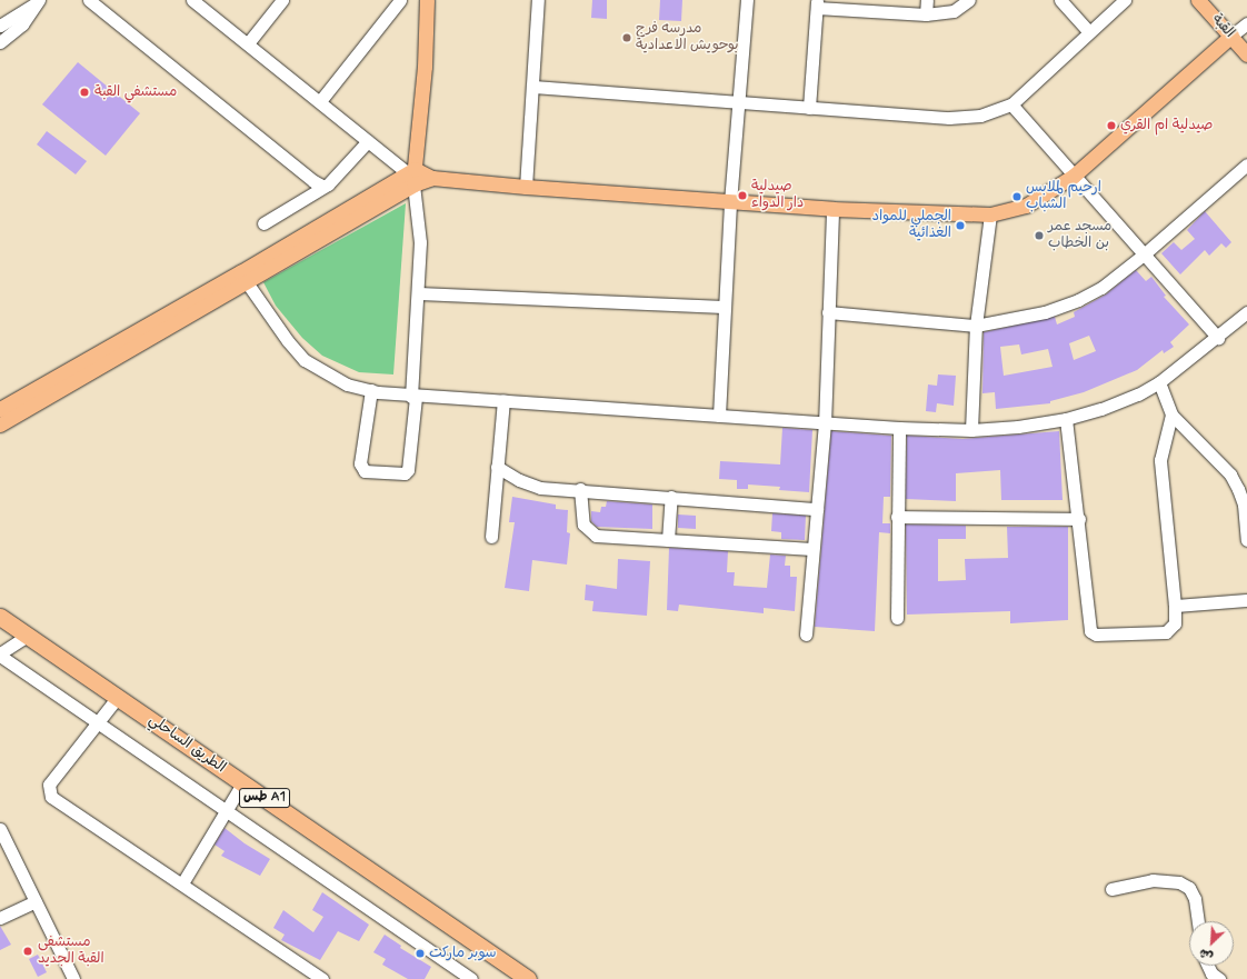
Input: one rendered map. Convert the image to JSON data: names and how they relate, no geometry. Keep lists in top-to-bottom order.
{
  "streets": {
    "highway": ["الطريق الساحلي", "طس A1"],
    "main road": ["القبة"]
  },
  "places": [
    "مدرسه فرج بوحويش الاعدادية",
    "مستشفي القبة",
    "صيدلية ام القري",
    "صيدلية دار الدواء",
    "ارحيم لملابس الشباب",
    "الجملي للمواد الغذائية",
    "مسجد عمر بن الخطاب",
    "مستشفى القبة الجديد",
    "سوبر ماركت"
  ],
  "north": "bottom left"
}
